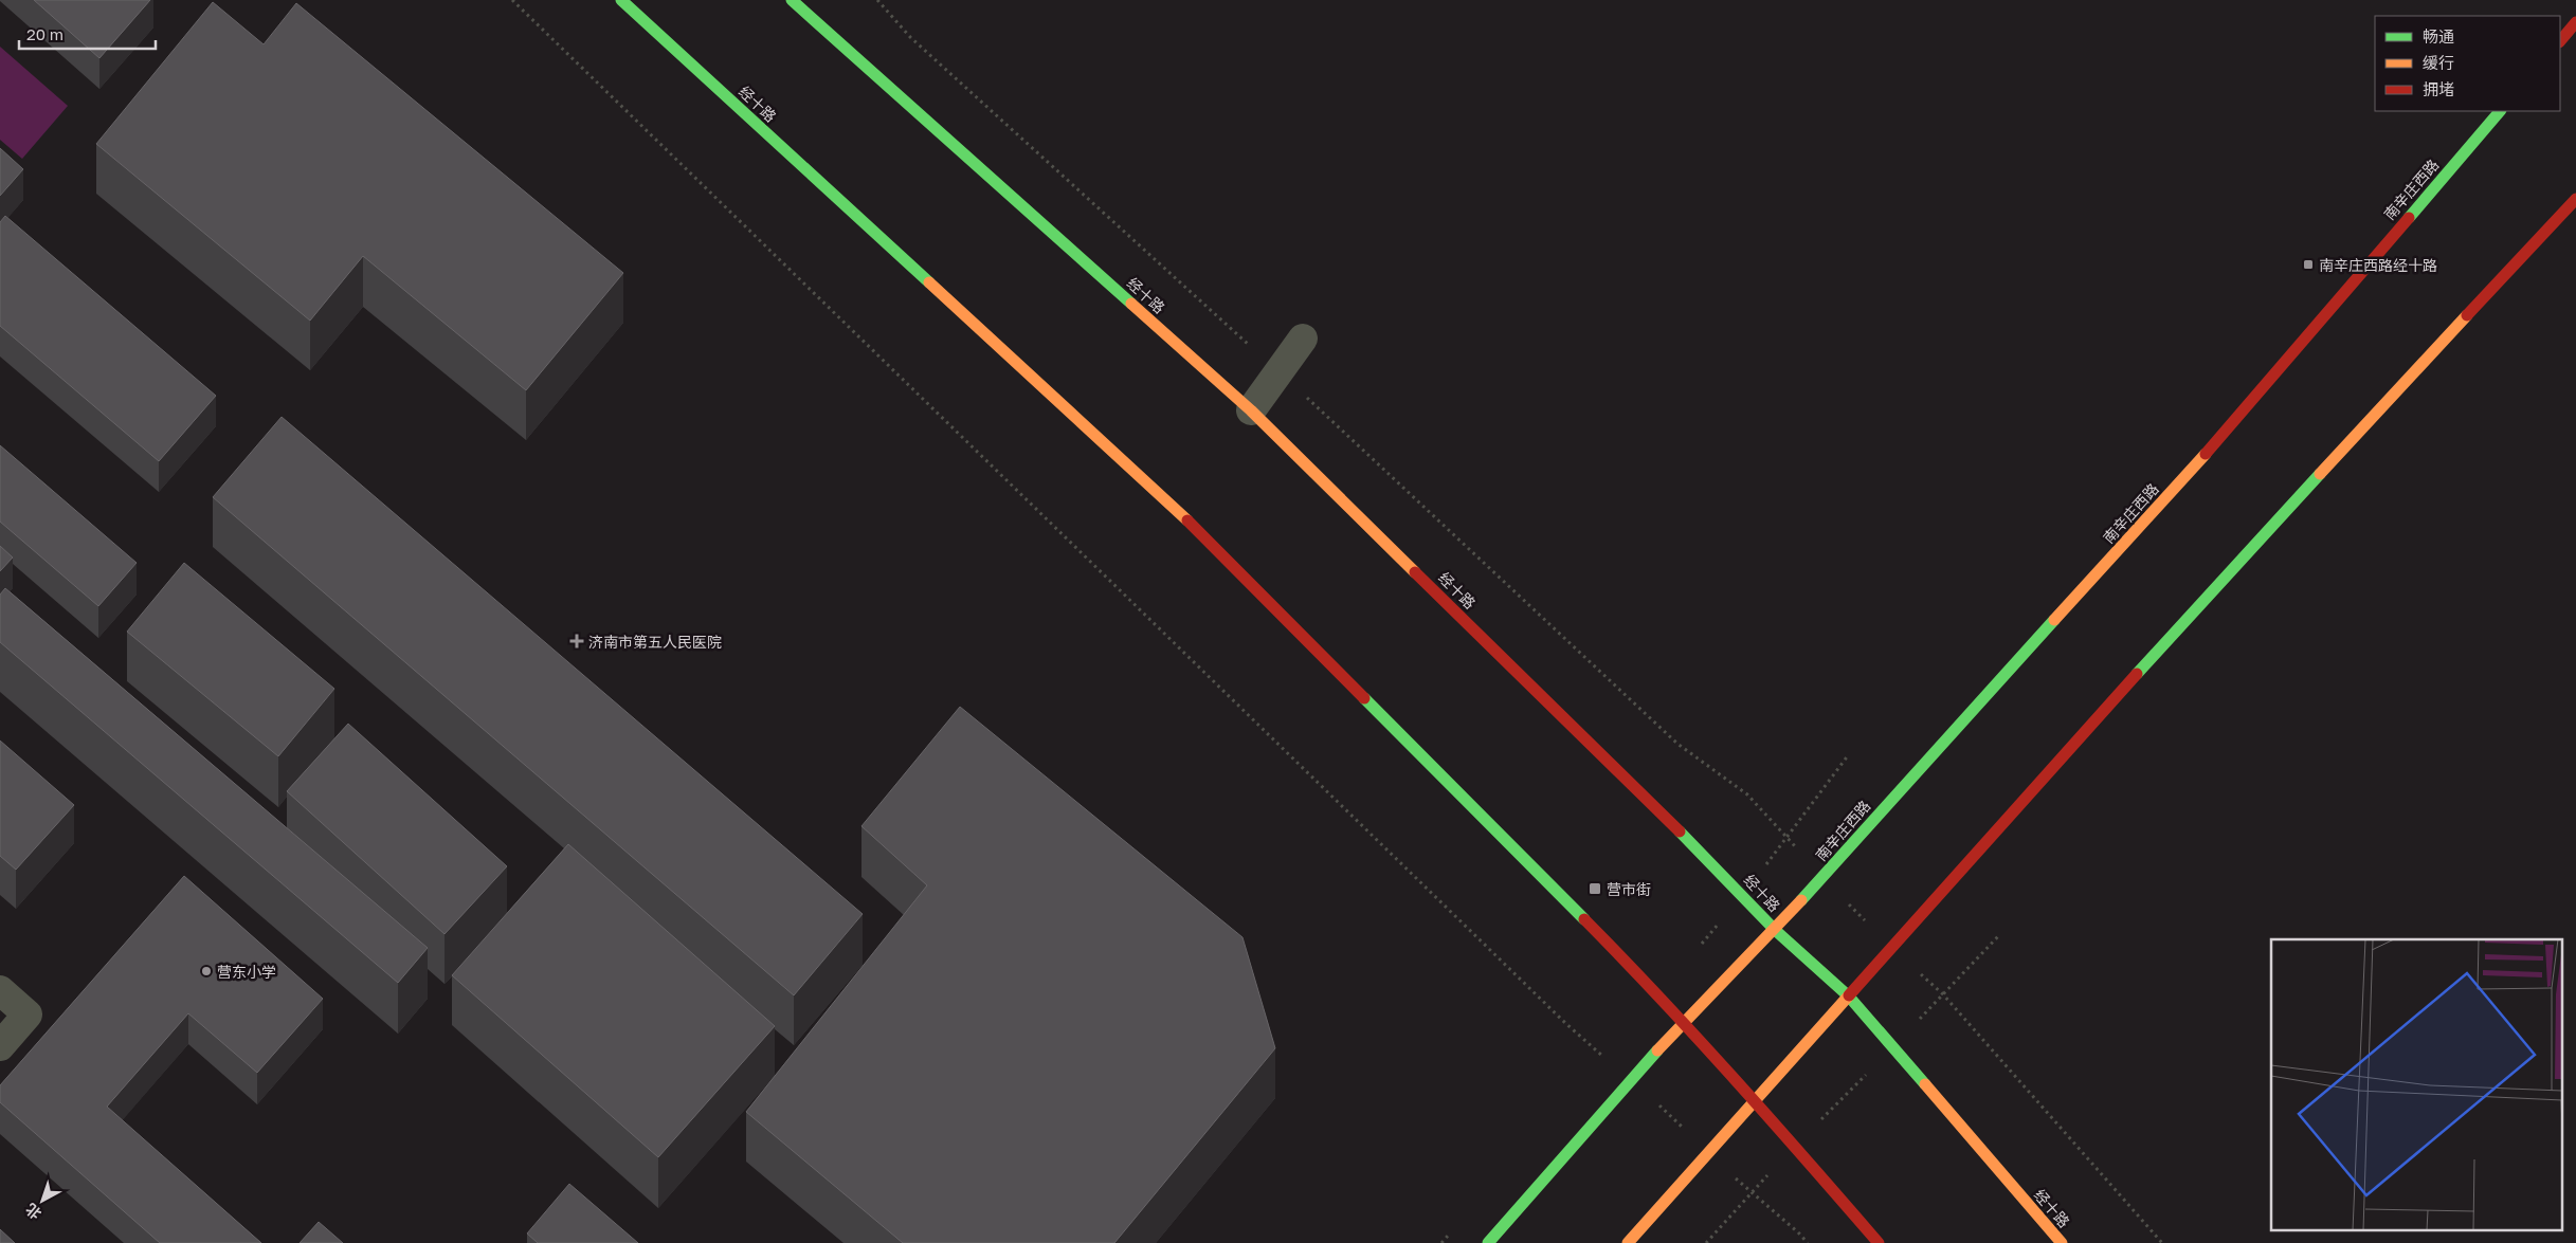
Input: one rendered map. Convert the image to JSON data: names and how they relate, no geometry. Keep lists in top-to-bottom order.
{
  "streets": {
    "main road": ["经十路", "南辛庄西路"]
  },
  "crossings": [
    ["经十路", "南辛庄西路"]
  ],
  "places": {
    "transit": ["南辛庄西路经十路", "营市街"],
    "health": ["济南市第五人民医院"],
    "other": ["营东小学"]
  },
  "legend": ["畅通", "缓行", "拥堵"],
  "scale_bar": "20 m",
  "north": "bottom left"
}
